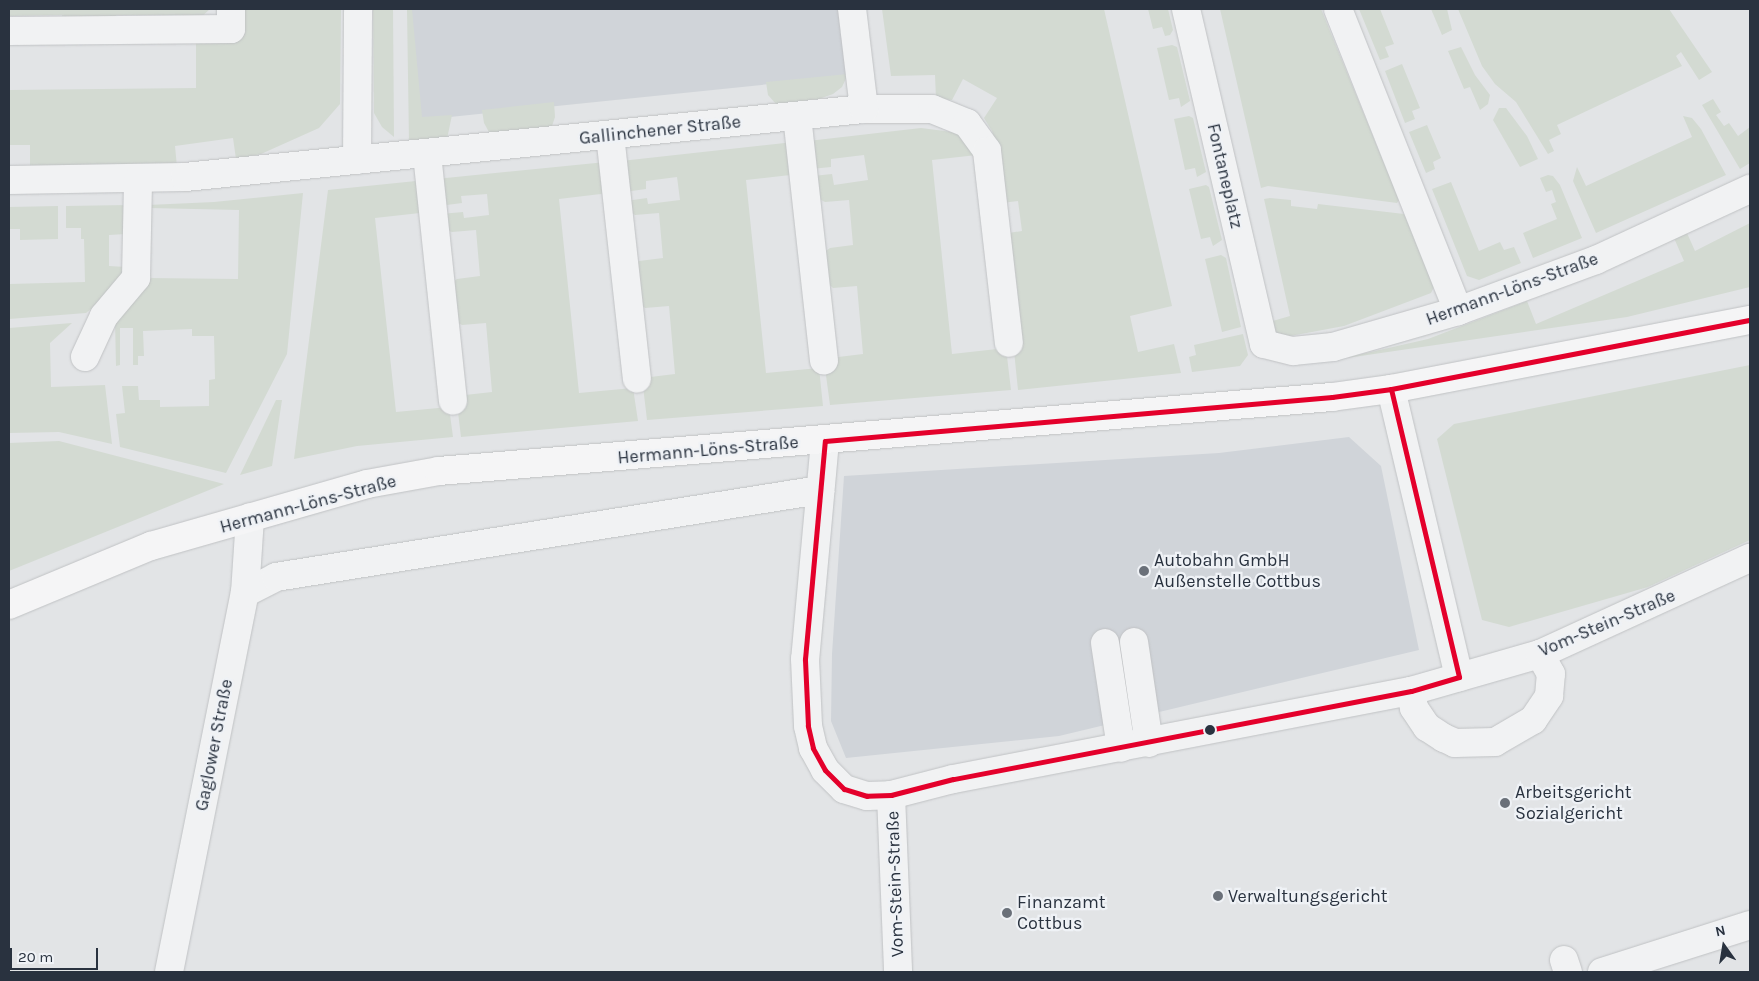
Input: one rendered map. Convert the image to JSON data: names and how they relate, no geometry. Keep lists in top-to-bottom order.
{
  "streets": {
    "main road": ["Hermann-Löns-Straße"],
    "street": [
      "Gallinchener Straße",
      "Fontaneplatz",
      "Vom-Stein-Straße",
      "Gaglower Straße"
    ]
  },
  "crossings": [
    ["Fontaneplatz", "Hermann-Löns-Straße"],
    ["Hermann-Löns-Straße", "Vom-Stein-Straße"],
    ["Hermann-Löns-Straße", "Gaglower Straße"]
  ],
  "places": [
    "Autobahn GmbH Außenstelle Cottbus",
    "Arbeitsgericht Sozialgericht",
    "Verwaltungsgericht",
    "Finanzamt Cottbus"
  ],
  "scale_bar": "20 m",
  "north": "top"
}
